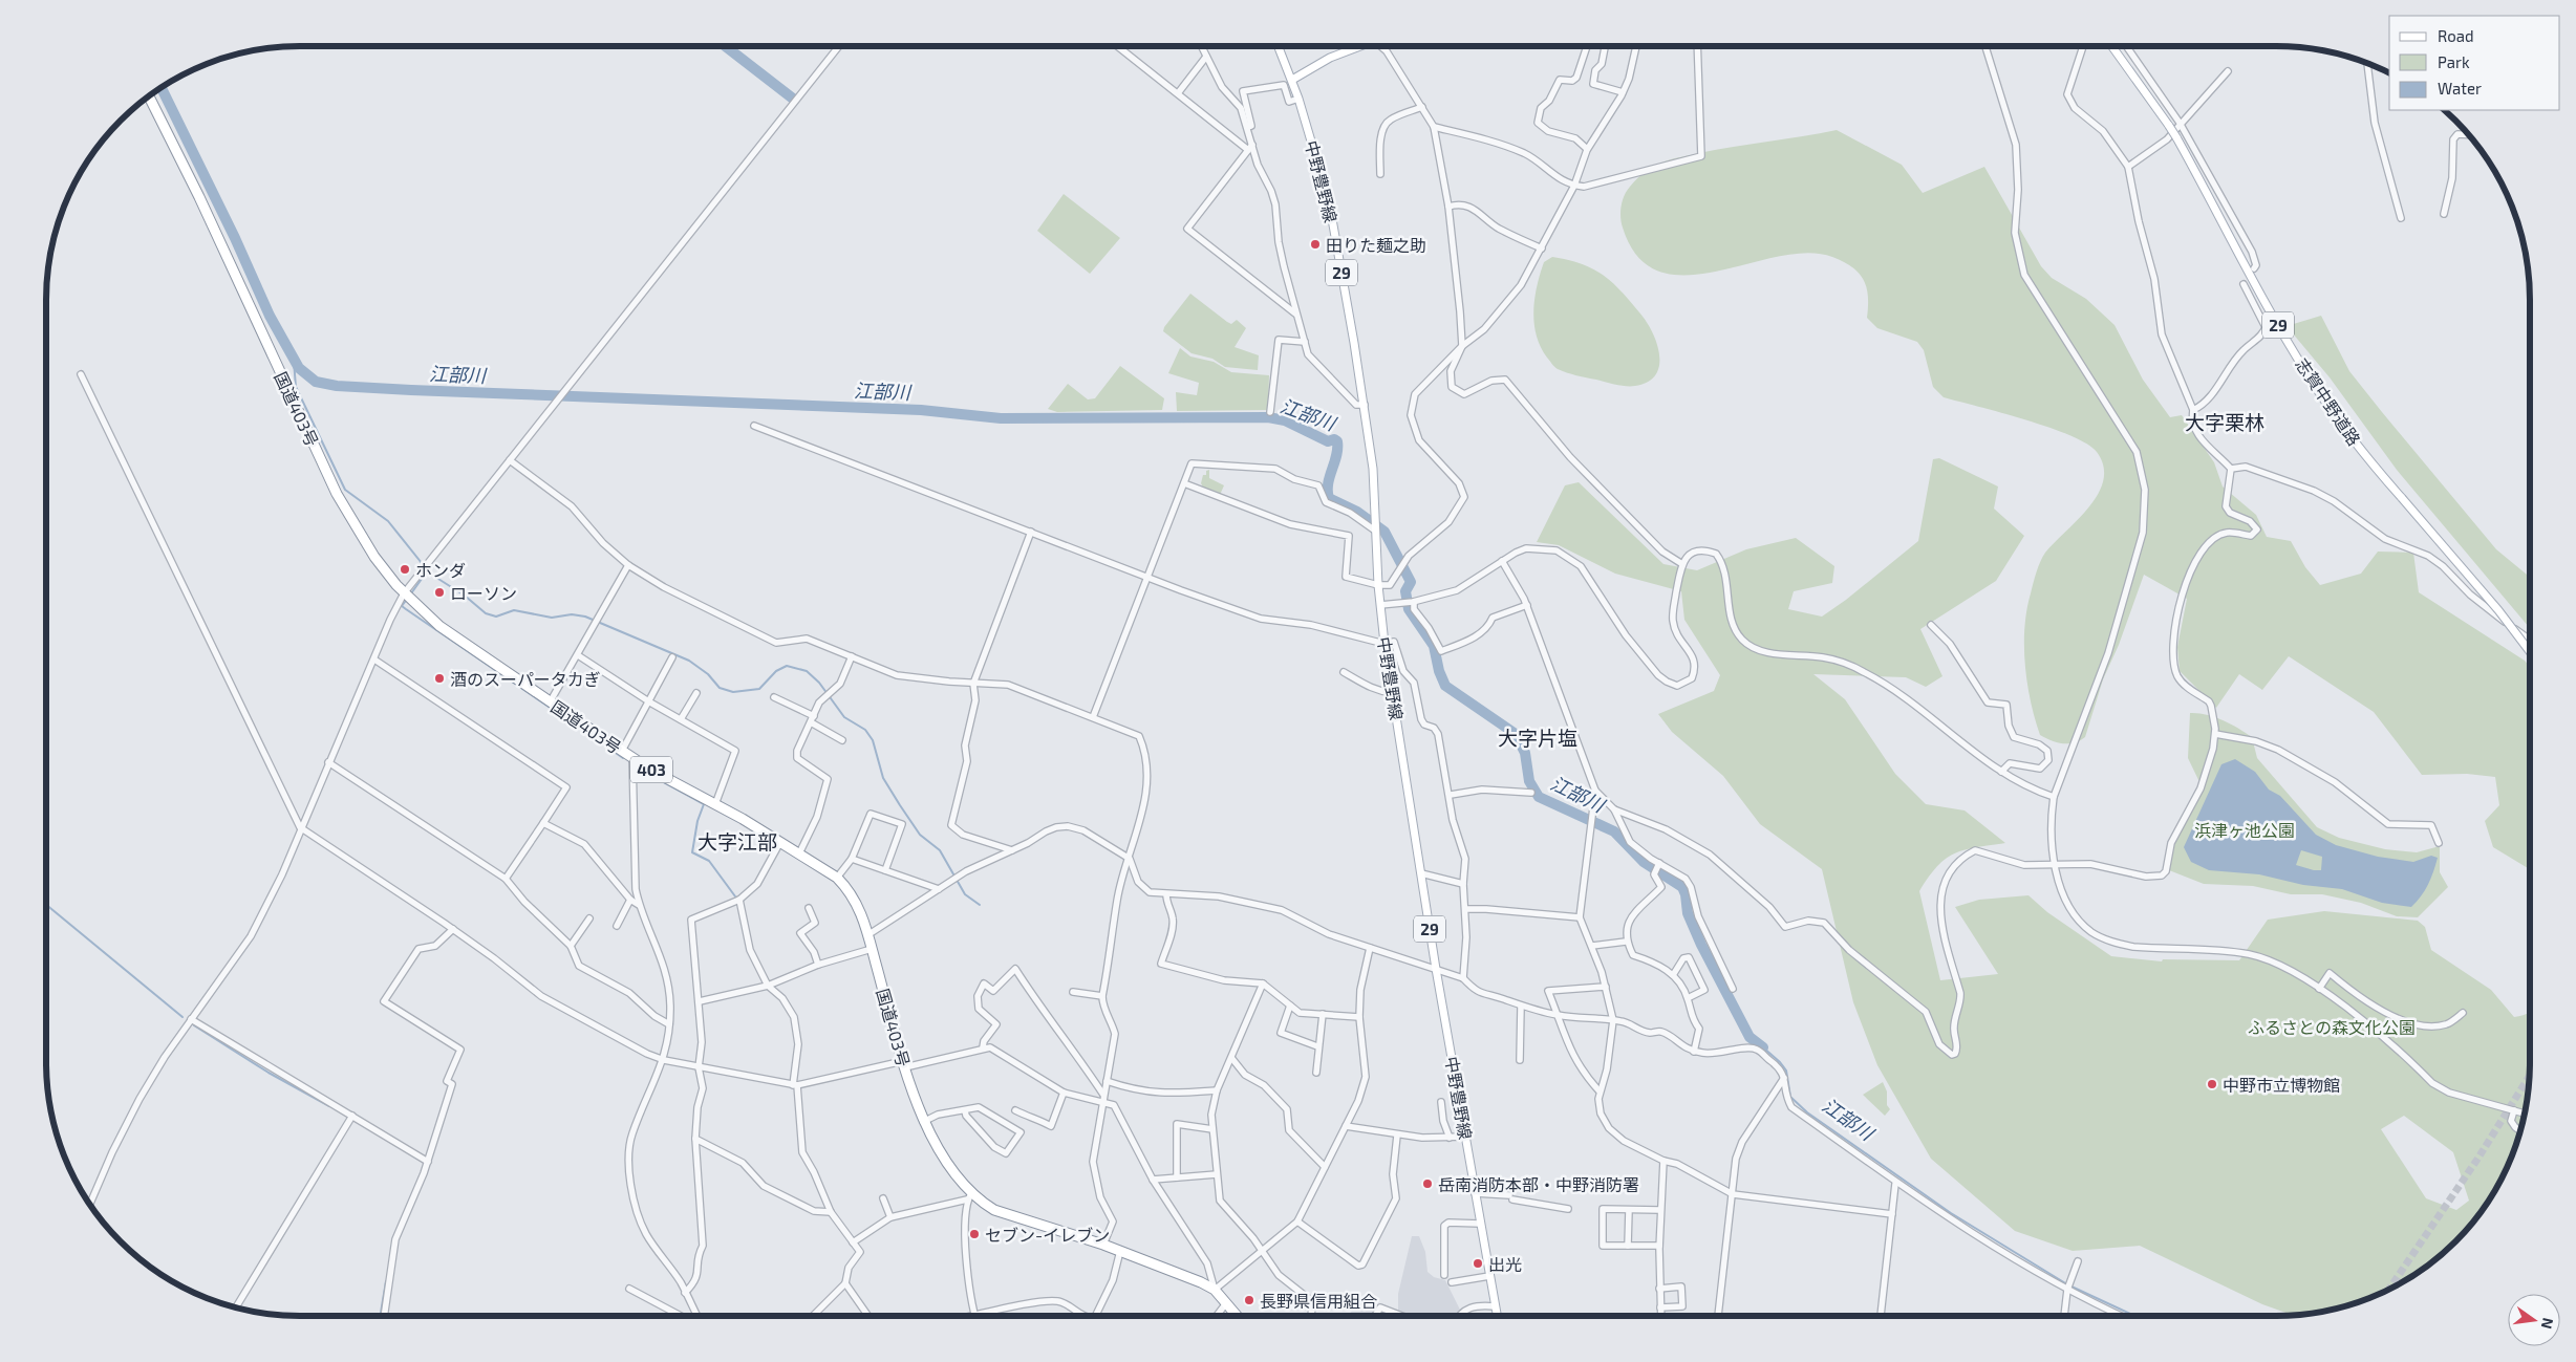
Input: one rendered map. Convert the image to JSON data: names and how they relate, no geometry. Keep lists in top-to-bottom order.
{
  "streets": {
    "highway": ["国道403号", "403"],
    "main road": ["中野豊野線", "29", "志賀中野道路"]
  },
  "crossings": [
    ["29", "志賀中野道路"]
  ],
  "districts": ["大字栗林", "大字片塩", "大字江部"],
  "water": ["江部川"],
  "parks": ["浜津ヶ池公園", "ふるさとの森文化公園"],
  "places": [
    "田りた麺之助",
    "ホンダ",
    "ローソン",
    "酒のスーパータカぎ",
    "中野市立博物館",
    "岳南消防本部・中野消防署",
    "セブン-イレブン",
    "出光",
    "長野県信用組合"
  ],
  "legend": ["Road", "Park", "Water"],
  "north": "right"
}
